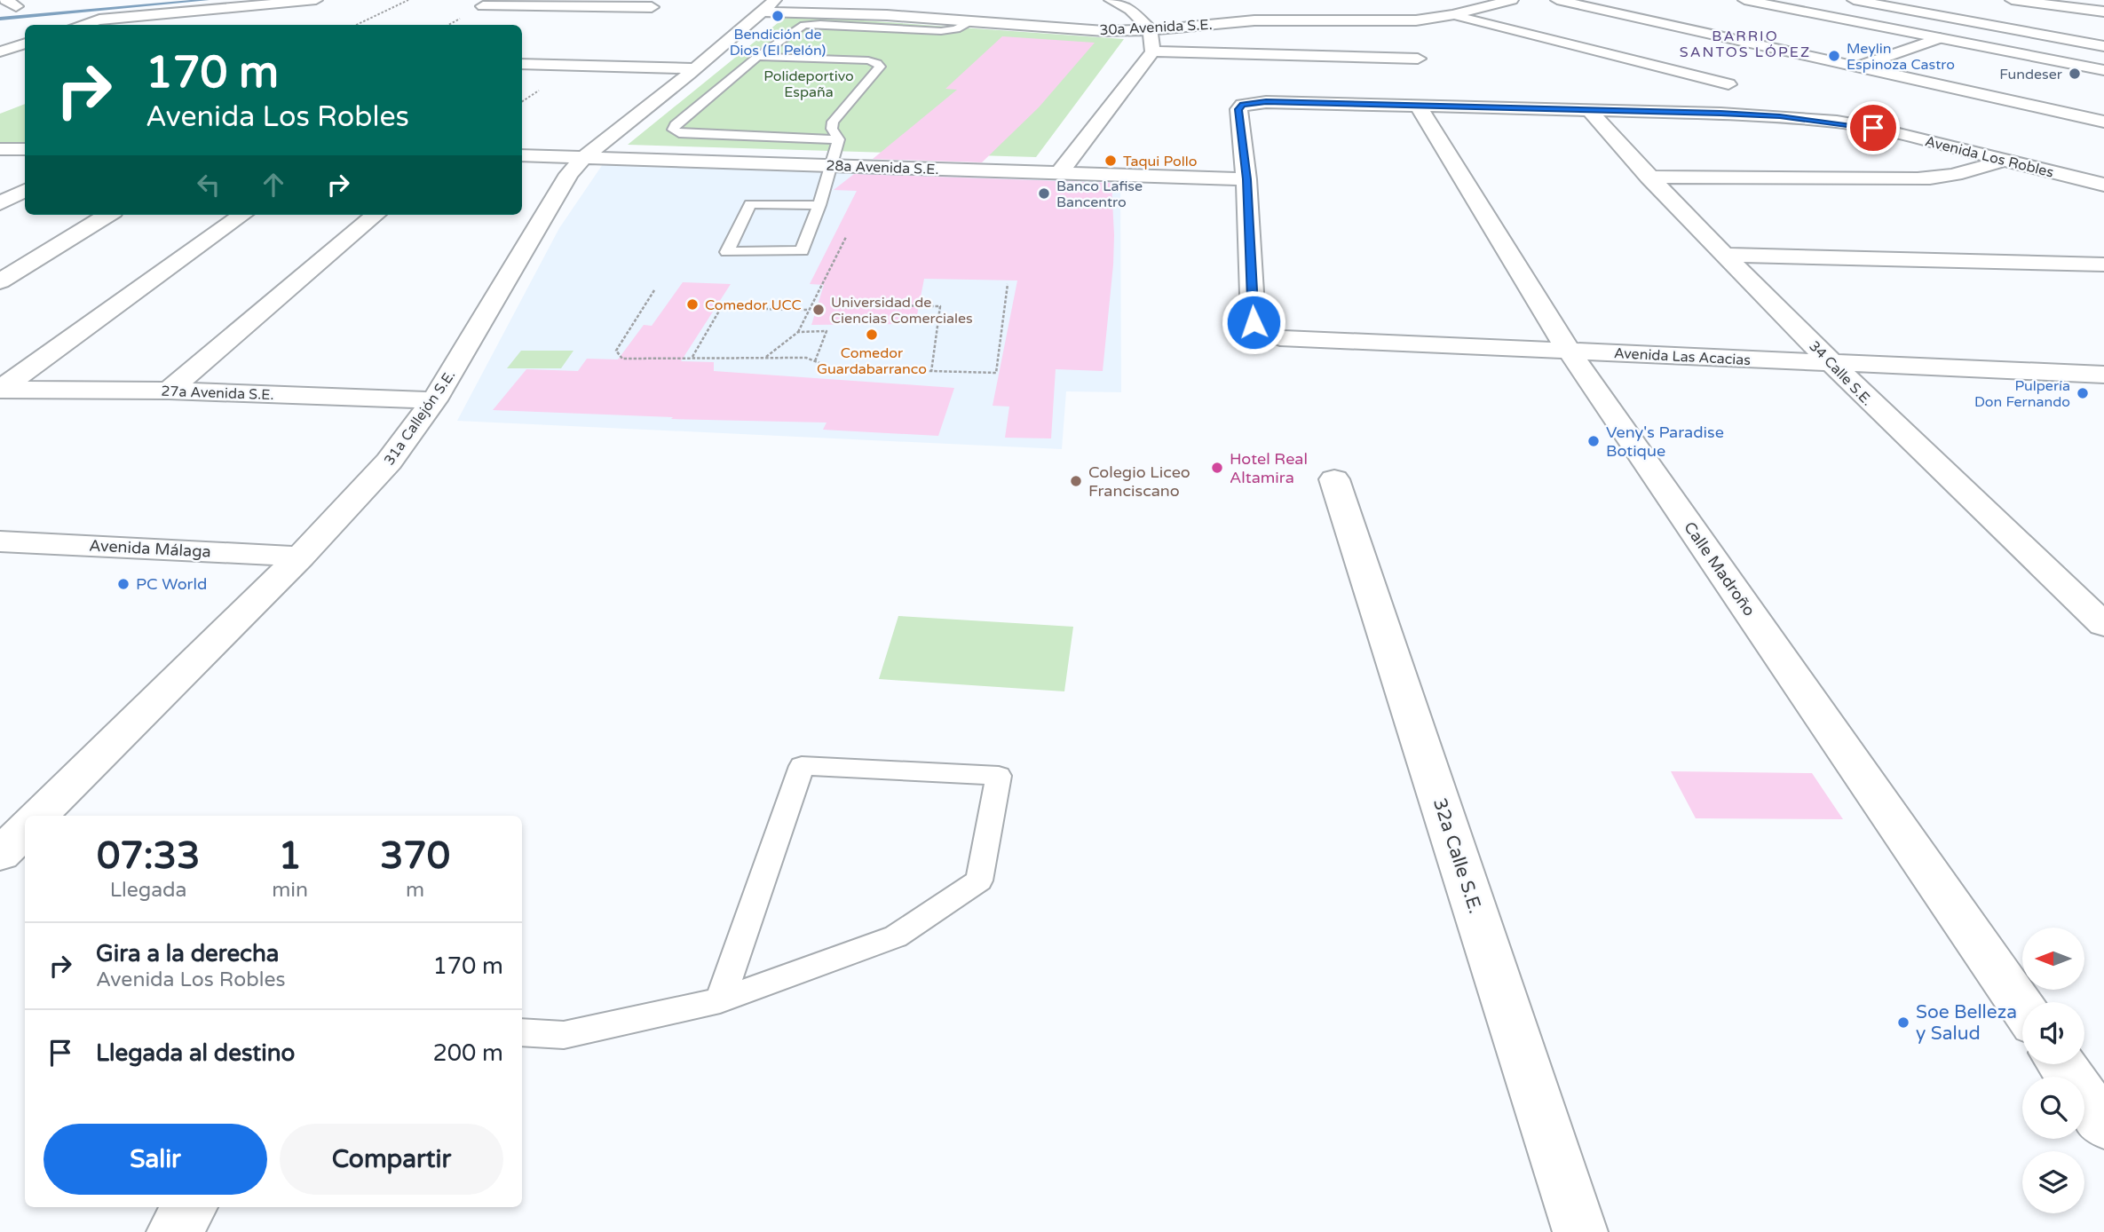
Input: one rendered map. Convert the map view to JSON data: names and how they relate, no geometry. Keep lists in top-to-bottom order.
{
  "streets": {
    "street": [
      "30a Avenida S.E.",
      "Avenida Los Robles",
      "28a Avenida S.E.",
      "Avenida Las Acacias",
      "34 Calle S.E.",
      "27a Avenida S.E.",
      "31a Callejón S.E.",
      "Avenida Málaga",
      "Calle Madroño",
      "32a Calle S.E."
    ]
  },
  "crossings": [
    ["30a Avenida S.E.", "31a Callejón S.E."],
    ["Avenida Los Robles", "28a Avenida S.E."],
    ["Avenida Los Robles", "Avenida Las Acacias"],
    ["Avenida Los Robles", "34 Calle S.E."],
    ["Avenida Los Robles", "Calle Madroño"],
    ["28a Avenida S.E.", "Avenida Las Acacias"],
    ["28a Avenida S.E.", "31a Callejón S.E."],
    ["Avenida Las Acacias", "34 Calle S.E."],
    ["Avenida Las Acacias", "Calle Madroño"],
    ["27a Avenida S.E.", "31a Callejón S.E."],
    ["31a Callejón S.E.", "Avenida Málaga"]
  ],
  "districts": ["BARRIO SANTOS LÓPEZ"],
  "parks": ["Polideportivo España"],
  "places": [
    "Bendición de Dios (El Pelón)",
    "Meylin Espinoza Castro",
    "Fundeser",
    "Taqui Pollo",
    "Banco Lafise Bancentro",
    "Comedor UCC",
    "Universidad de Ciencias Comerciales",
    "Comedor Guardabarranco",
    "Pulpería Don Fernando",
    "Veny's Paradise Botique",
    "Hotel Real Altamira",
    "Colegio Liceo Franciscano",
    "PC World",
    "Soe Belleza y Salud"
  ],
  "north": "left",
  "page": {
    "turn": ["170 m", "Avenida Los Robles"],
    "eta": [
      "07:33",
      "Llegada",
      "1",
      "min",
      "370",
      "m"
    ],
    "list": [
      {
        "name": "Gira a la derecha",
        "note": "Avenida Los Robles",
        "value": "170 m"
      },
      {
        "name": "Llegada al destino",
        "value": "200 m"
      }
    ],
    "buttons": ["Salir", "Compartir"]
  }
}
